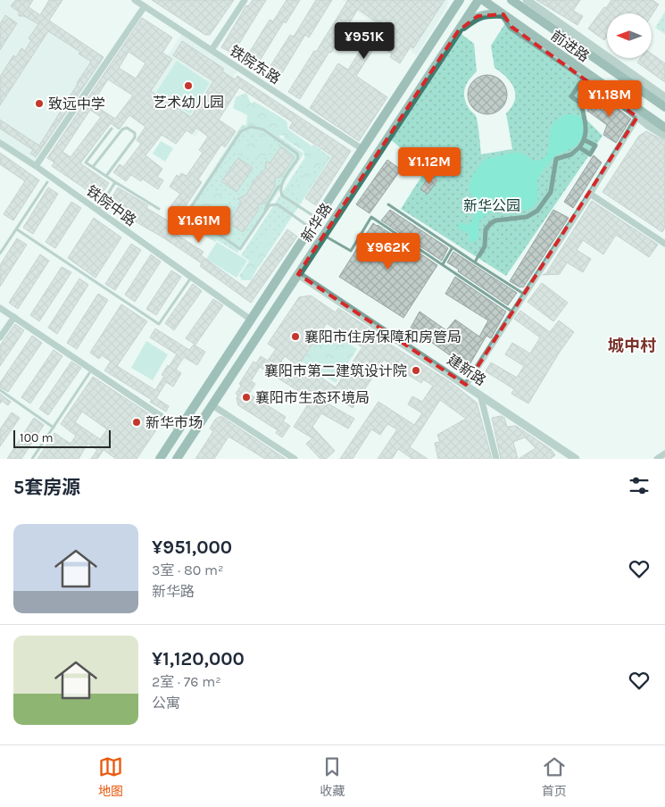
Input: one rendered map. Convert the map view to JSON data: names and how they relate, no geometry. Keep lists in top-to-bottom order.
{
  "streets": {
    "main road": ["前进路", "新华路"],
    "street": ["铁院东路", "铁院中路", "建新路"]
  },
  "crossings": [
    ["铁院东路", "新华路"],
    ["铁院中路", "新华路"],
    ["新华路", "建新路"]
  ],
  "districts": ["城中村"],
  "parks": ["新华公园"],
  "places": [
    "艺术幼儿园",
    "致远中学",
    "襄阳市住房保障和房管局",
    "襄阳市第二建筑设计院",
    "襄阳市生态环境局",
    "新华市场"
  ],
  "scale_bar": "100 m",
  "north": "left",
  "page": {
    "price": [
      "¥951K",
      "¥1.18M",
      "¥1.12M",
      "¥1.61M",
      "¥962K"
    ],
    "scale": "100 m",
    "heading": "5套房源",
    "list": [
      {
        "name": "¥951,000",
        "note": "3室 · 80 m² · 新华路"
      },
      {
        "name": "¥1,120,000",
        "note": "2室 · 76 m² · 公寓"
      }
    ],
    "tabs": ["地图", "收藏", "首页"]
  }
}
